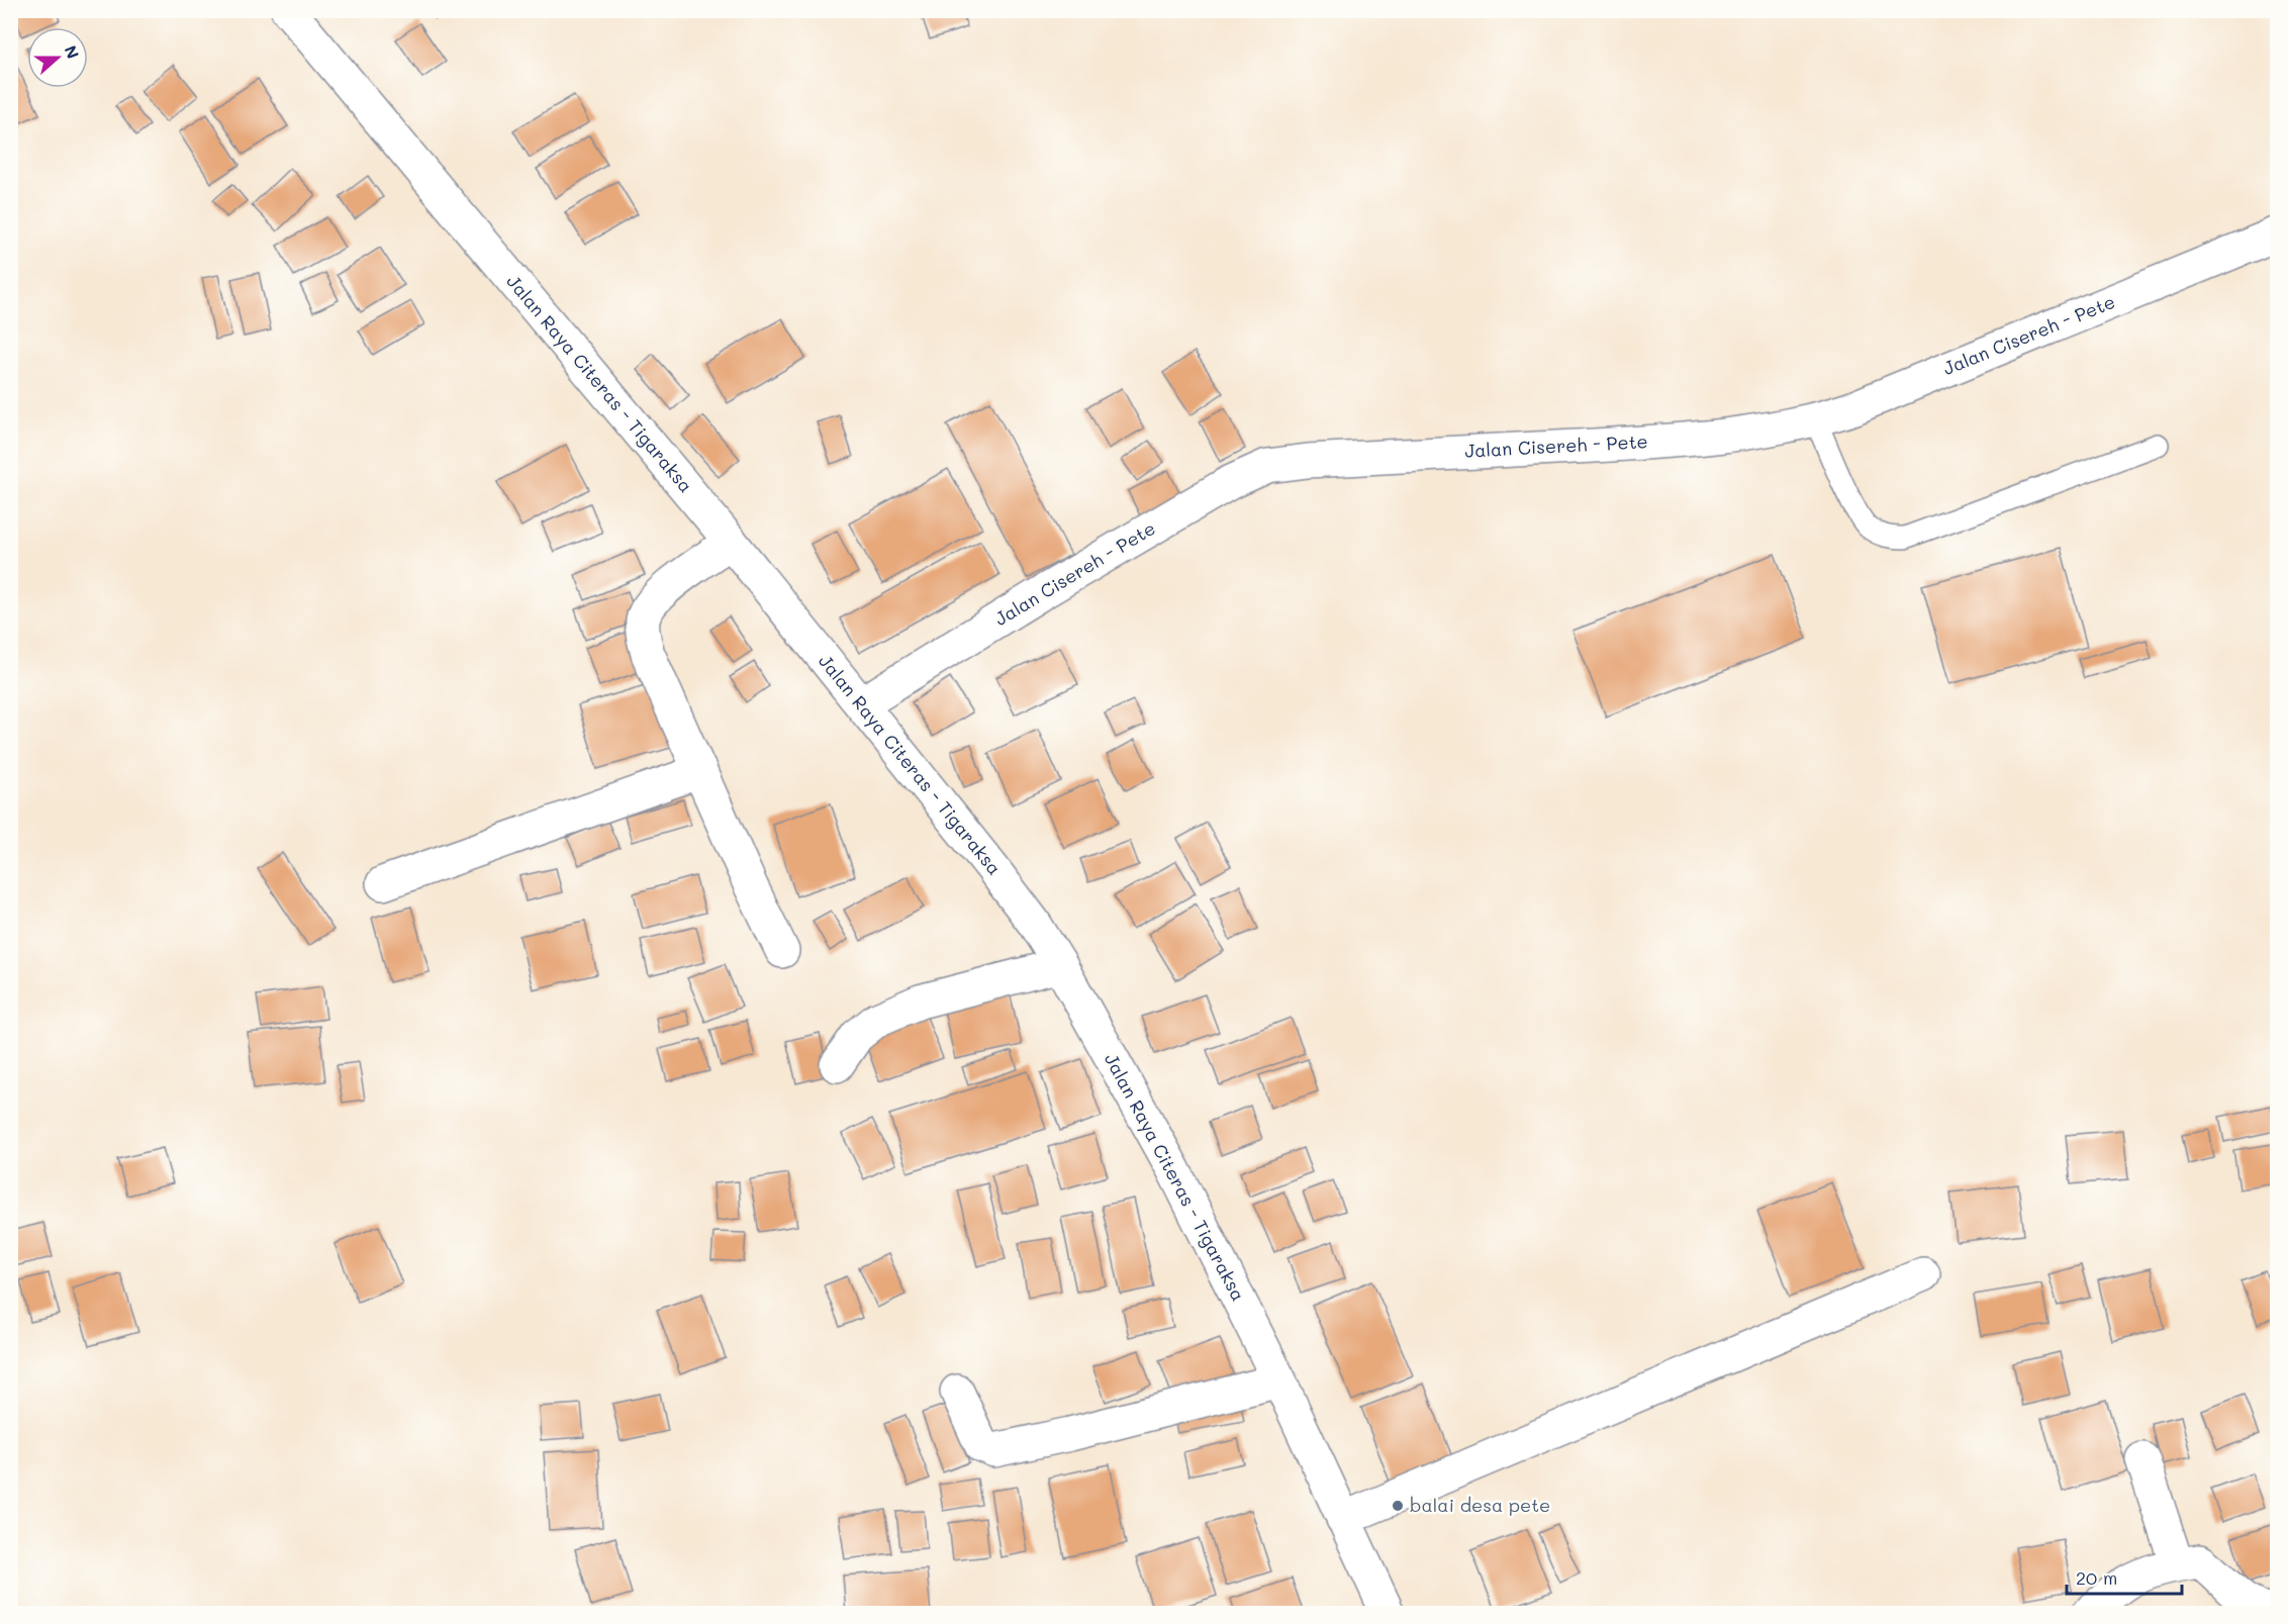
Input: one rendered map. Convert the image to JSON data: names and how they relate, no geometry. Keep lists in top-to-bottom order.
{
  "streets": {
    "street": ["Jalan Cisereh - Pete", "Jalan Raya Citeras - Tigaraksa"]
  },
  "crossings": [
    ["Jalan Cisereh - Pete", "Jalan Raya Citeras - Tigaraksa"]
  ],
  "places": ["balai desa pete"],
  "scale_bar": "20 m",
  "north": "right"
}
